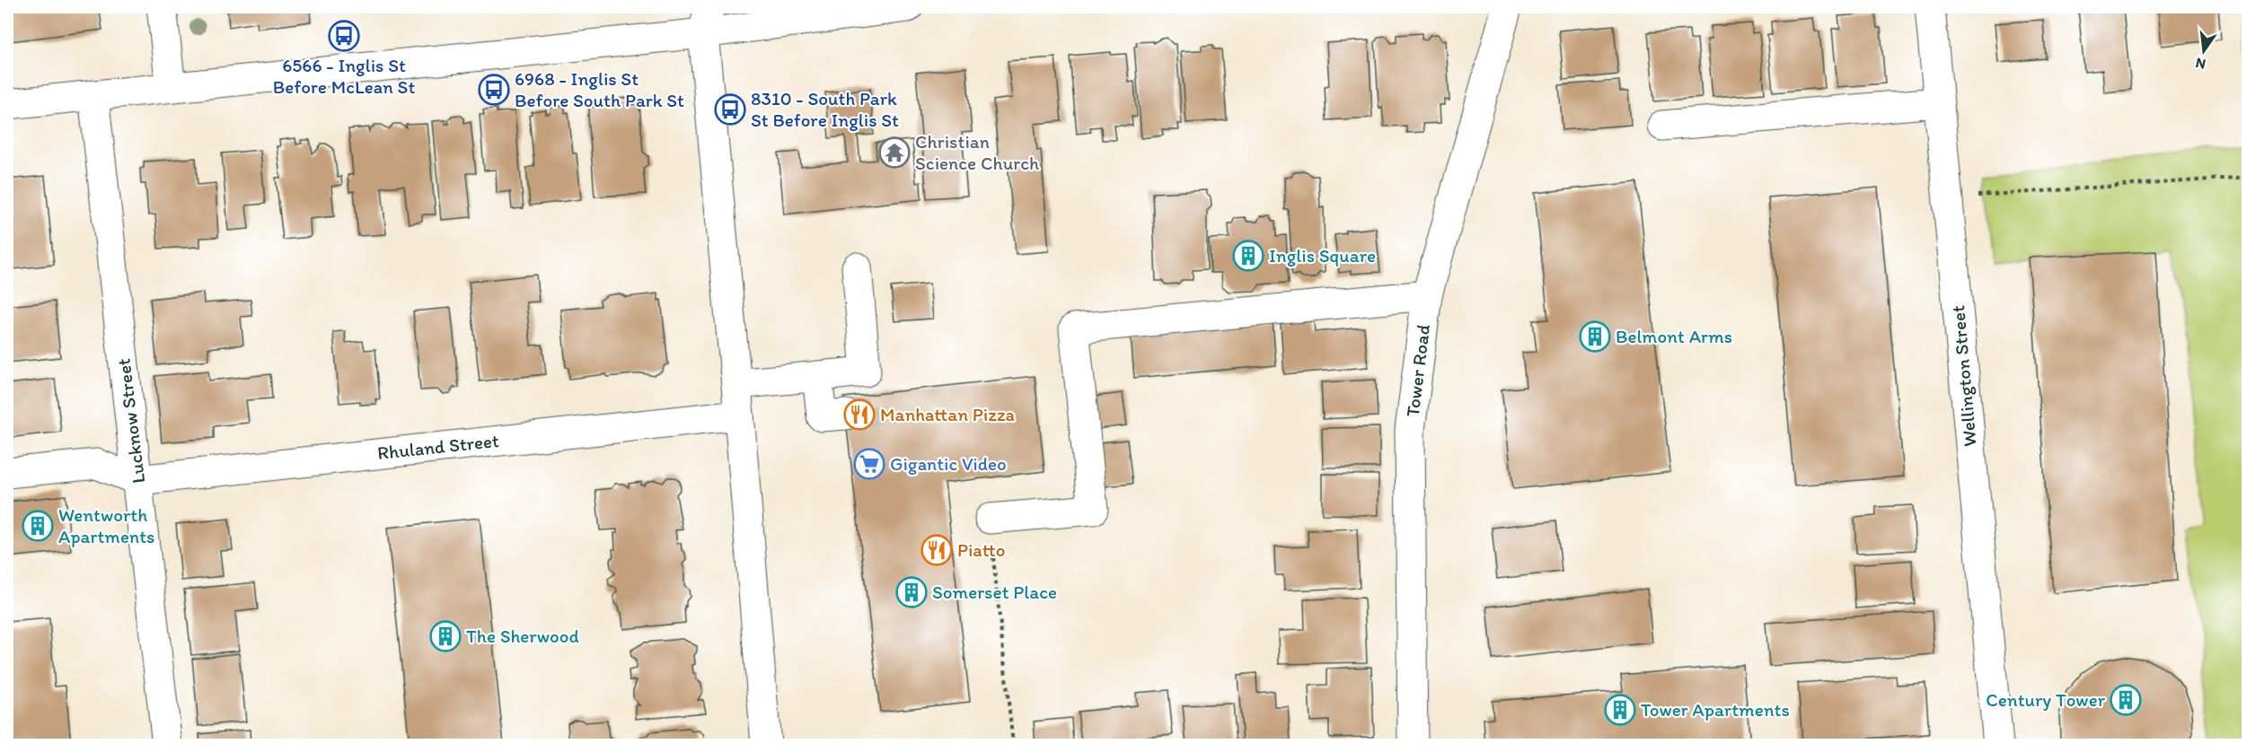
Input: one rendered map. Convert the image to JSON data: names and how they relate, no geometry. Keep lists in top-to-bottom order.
{
  "streets": {
    "street": [
      "Tower Road",
      "Wellington Street",
      "Lucknow Street",
      "Rhuland Street"
    ]
  },
  "crossings": [
    ["Lucknow Street", "Rhuland Street"]
  ],
  "places": {
    "bus stop": ["6566 - Inglis St Before McLean St", "6968 - Inglis St Before South Park St", "8310 - South Park St Before Inglis St"],
    "temple": ["Christian Science Church"],
    "building": [
      "Inglis Square",
      "Belmont Arms",
      "Wentworth Apartments",
      "Somerset Place",
      "The Sherwood",
      "Century Tower",
      "Tower Apartments"
    ],
    "restaurant": ["Manhattan Pizza", "Piatto"],
    "supermarket": ["Gigantic Video"]
  },
  "north": "bottom"
}
